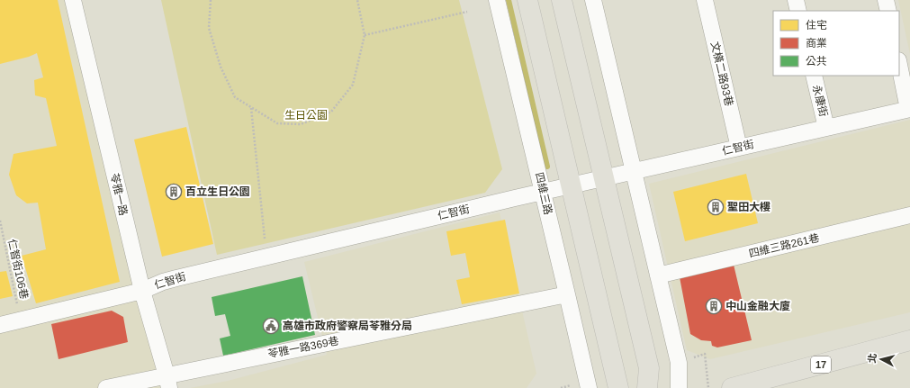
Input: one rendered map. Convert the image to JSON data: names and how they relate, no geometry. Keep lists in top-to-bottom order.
{
  "streets": {
    "main road": ["17"],
    "street": [
      "文橫二路93巷",
      "永康街",
      "仁智街",
      "四維三路",
      "苓雅一路",
      "四維三路261巷",
      "苓雅一路369巷"
    ],
    "path": ["仁智街106巷"]
  },
  "crossings": [
    ["文橫二路93巷", "仁智街"],
    ["永康街", "仁智街"],
    ["仁智街", "四維三路"],
    ["仁智街", "苓雅一路"],
    ["仁智街", "仁智街106巷"],
    ["四維三路", "苓雅一路369巷"],
    ["苓雅一路", "苓雅一路369巷"]
  ],
  "parks": ["生日公園"],
  "places": {
    "building": ["百立生日公園", "聖田大樓", "中山金融大廈"],
    "public building": ["高雄市政府警察局苓雅分局"]
  },
  "legend": ["住宅", "商業", "公共"],
  "north": "left"
}
